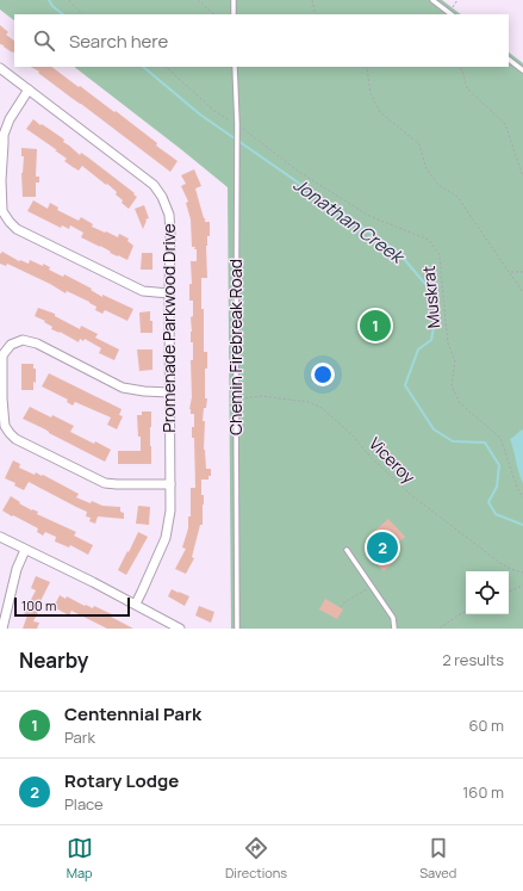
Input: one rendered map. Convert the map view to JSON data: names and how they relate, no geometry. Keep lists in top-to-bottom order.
{
  "streets": {
    "street": ["Promenade Parkwood Drive"],
    "lane": ["Chemin Firebreak Road"],
    "path": ["Muskrat", "Viceroy"]
  },
  "crossings": [
    ["Muskrat", "Chemin Firebreak Road"],
    ["Chemin Firebreak Road", "Viceroy"]
  ],
  "water": ["Jonathan Creek"],
  "scale_bar": "100 m",
  "page": {
    "search": "Search here",
    "pins": ["1", "2"],
    "scale": "100 m",
    "heading": ["Nearby", "2 results"],
    "list": [
      {
        "mark": "1",
        "name": "Centennial Park",
        "note": "Park",
        "value": "60 m"
      },
      {
        "mark": "2",
        "name": "Rotary Lodge",
        "note": "Place",
        "value": "160 m"
      }
    ],
    "nav": ["Map", "Directions", "Saved"]
  }
}
